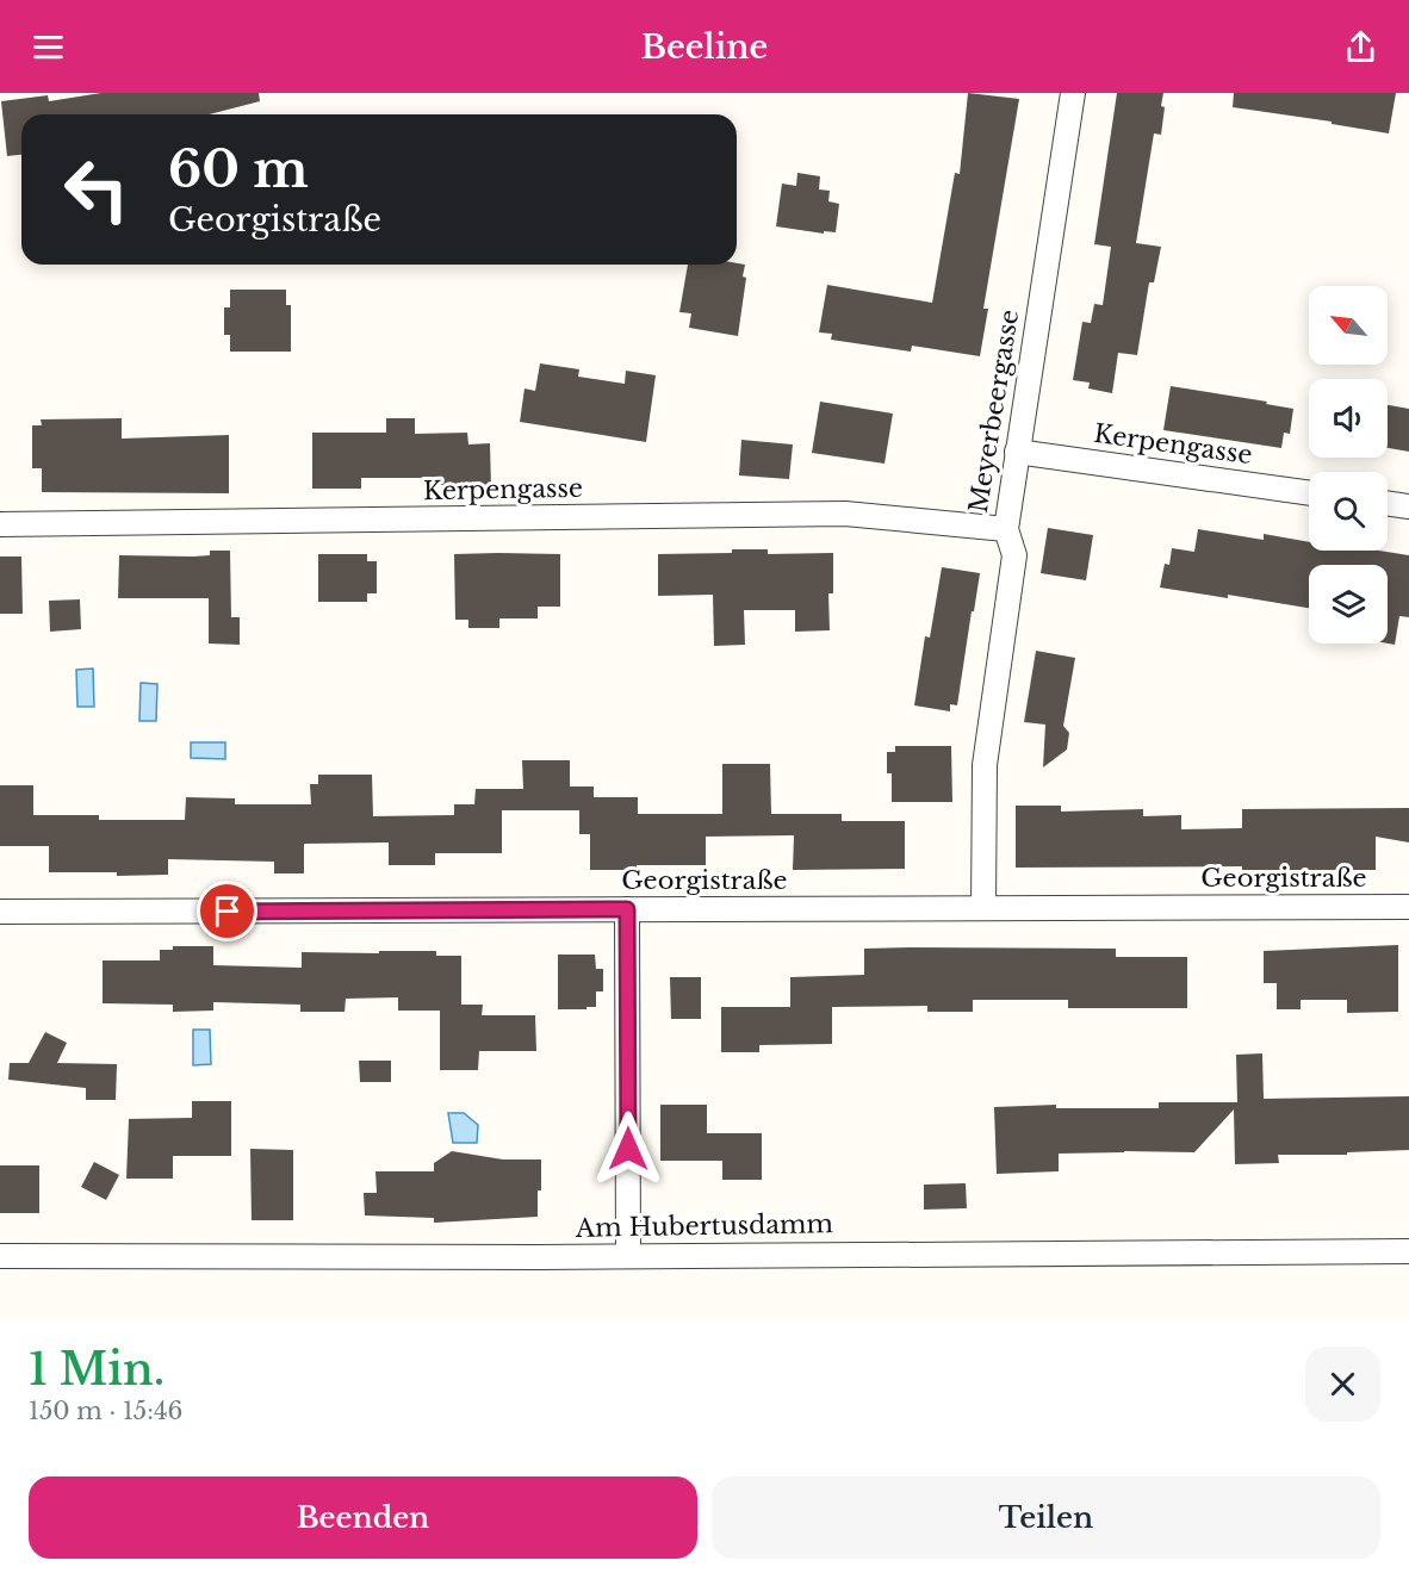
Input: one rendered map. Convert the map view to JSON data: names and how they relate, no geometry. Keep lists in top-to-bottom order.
{
  "streets": {
    "street": [
      "Meyerbeergasse",
      "Kerpengasse",
      "Georgistraße",
      "Am Hubertusdamm"
    ]
  },
  "crossings": [
    ["Meyerbeergasse", "Kerpengasse"],
    ["Meyerbeergasse", "Georgistraße"]
  ],
  "north": "top left",
  "page": {
    "header": "Beeline",
    "turn": ["60 m", "Georgistraße"],
    "heading": ["1 Min.", "150 m · 15:46"],
    "buttons": ["Beenden", "Teilen"]
  }
}
